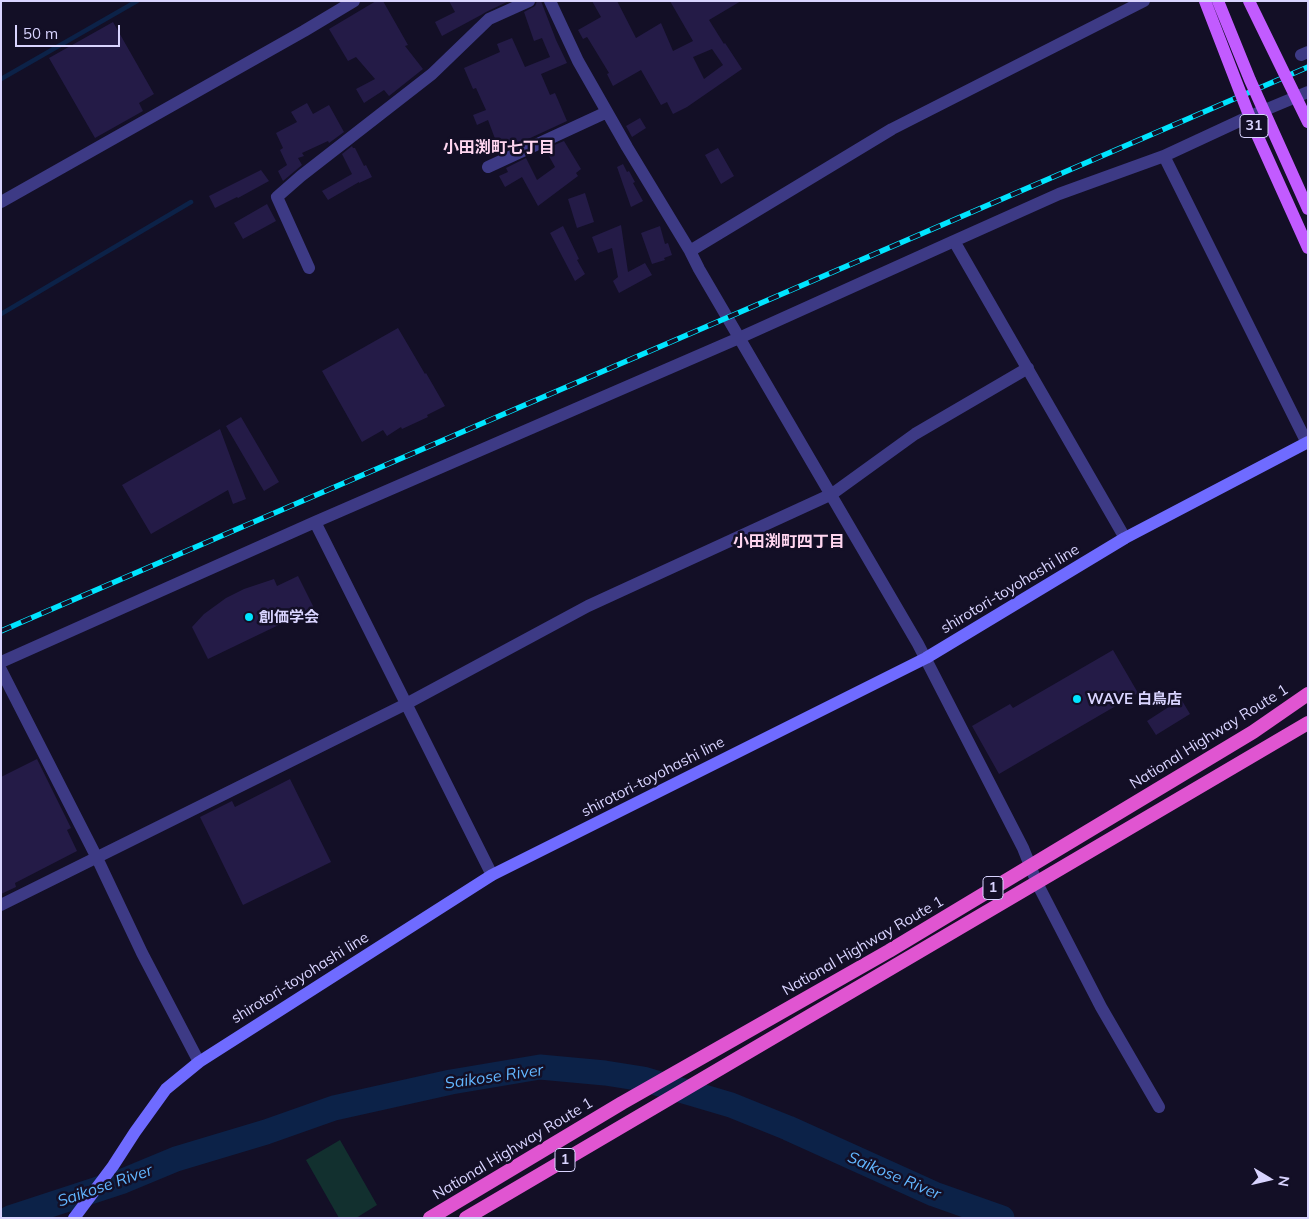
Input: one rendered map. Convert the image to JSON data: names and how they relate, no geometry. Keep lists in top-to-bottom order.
{
  "streets": {
    "highway": ["National Highway Route 1", "1"],
    "main road": ["31", "shirotori-toyohashi line"]
  },
  "districts": ["小田渕町七丁目", "小田渕町四丁目"],
  "water": ["Saikose River"],
  "places": ["創価学会", "WAVE 白鳥店"],
  "scale_bar": "50 m",
  "north": "right"
}
